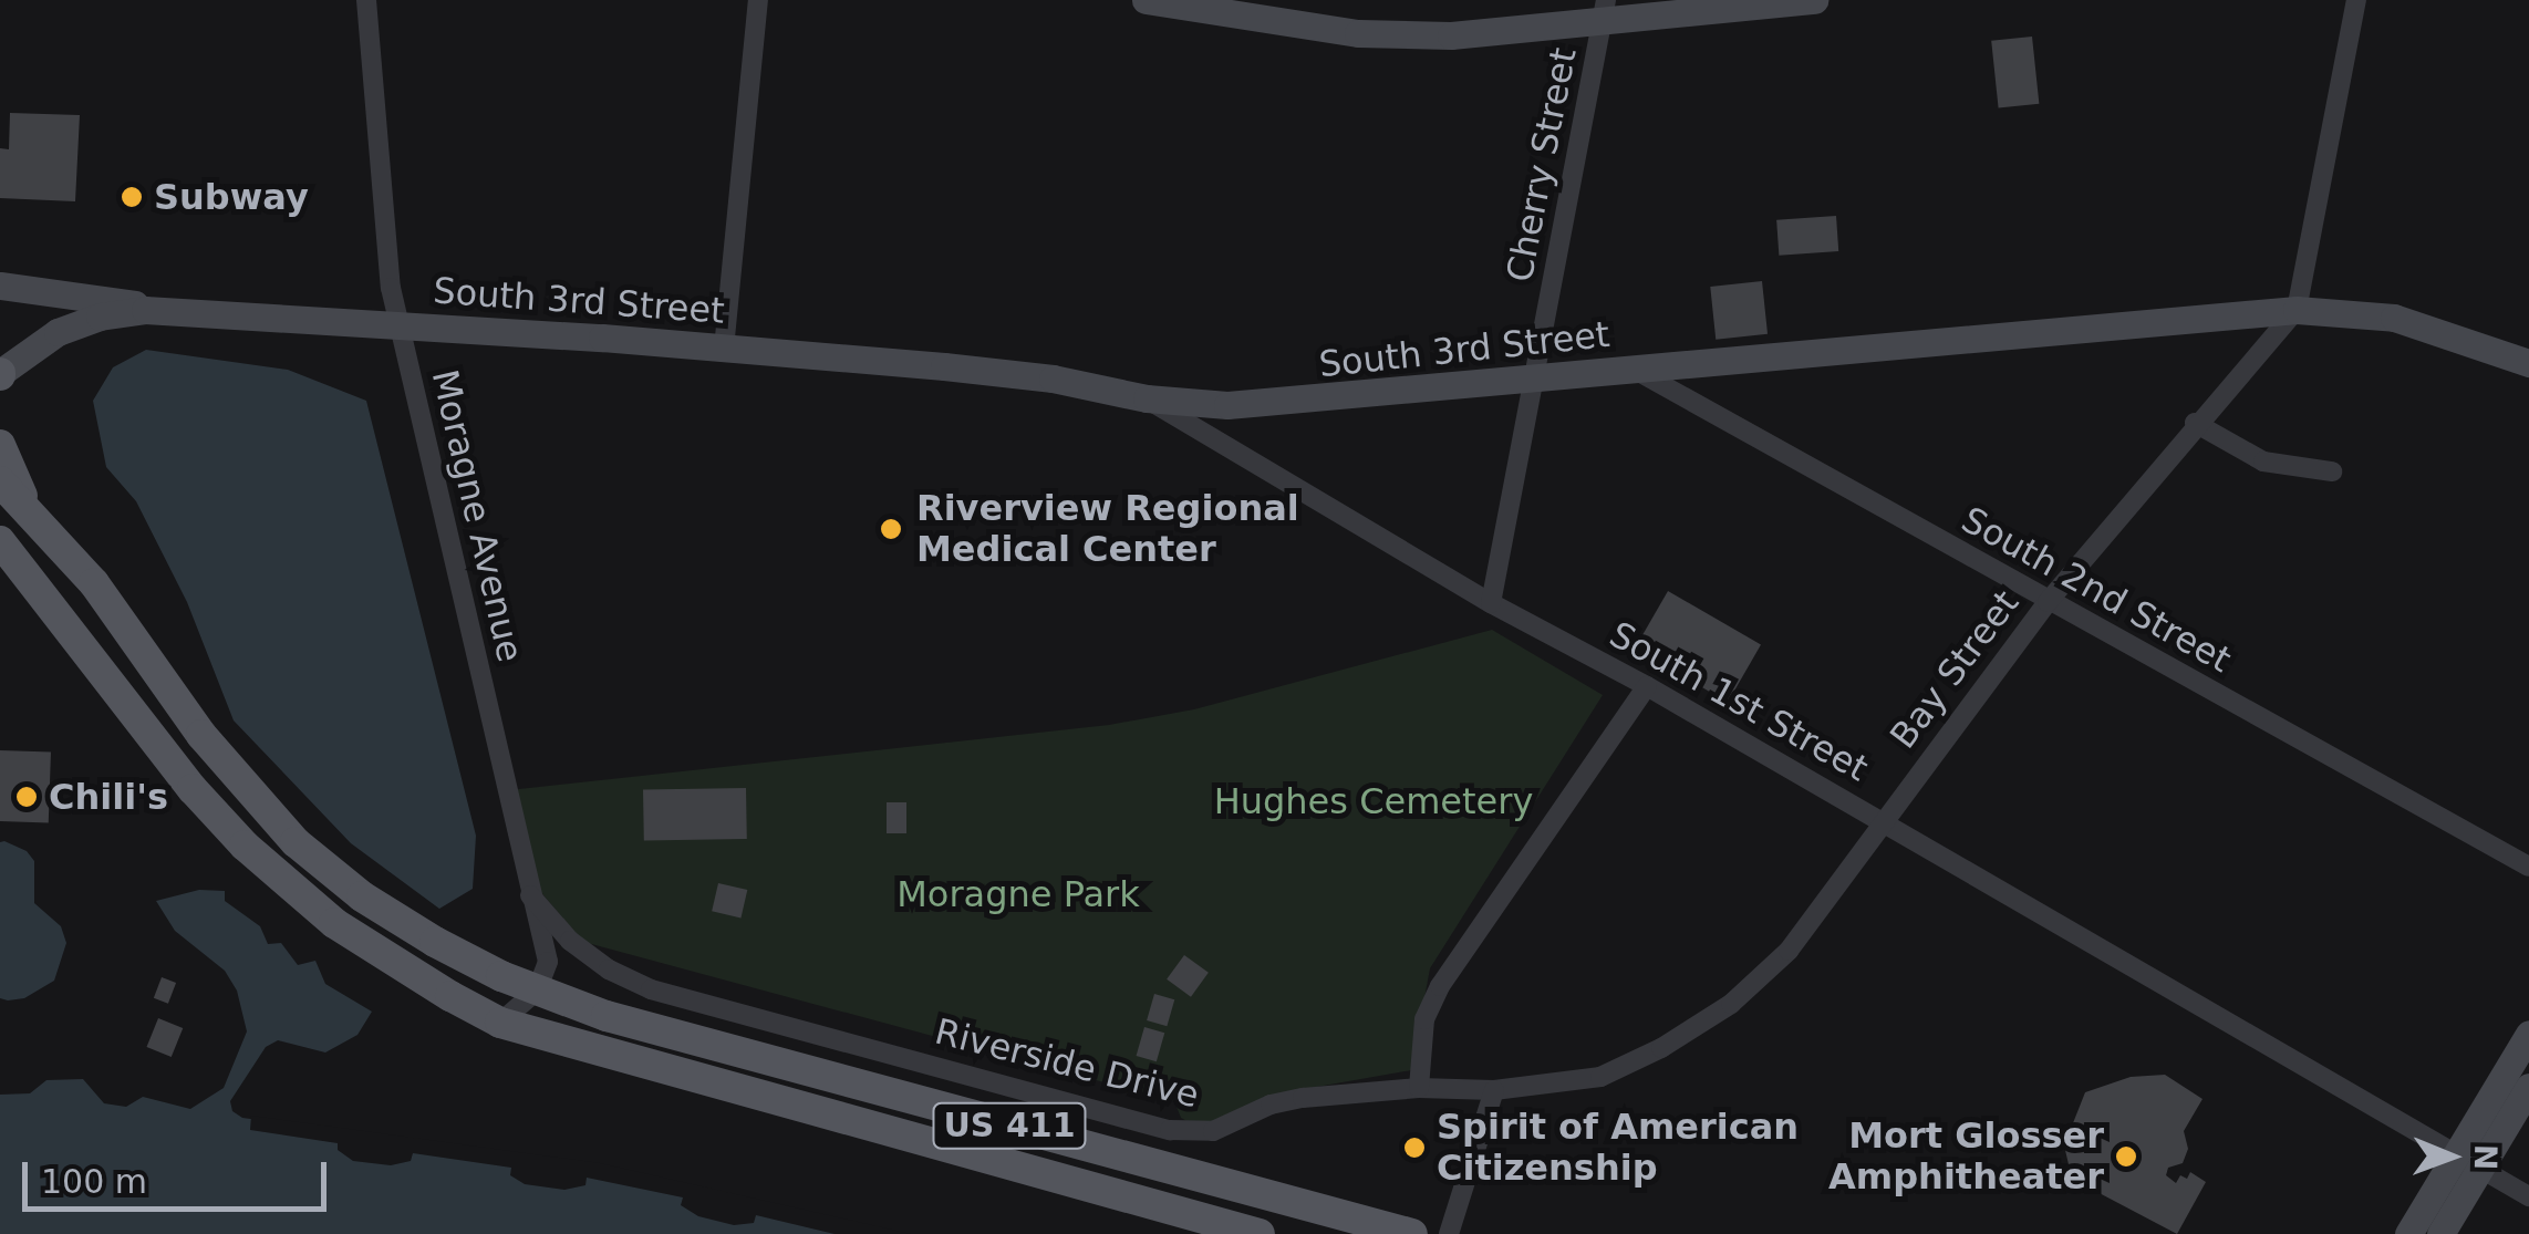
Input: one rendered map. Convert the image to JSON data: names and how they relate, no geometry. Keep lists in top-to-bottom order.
{
  "streets": {
    "main road": ["South 3rd Street", "US 411"],
    "street": [
      "Cherry Street",
      "Moragne Avenue",
      "South 2nd Street",
      "Bay Street",
      "South 1st Street",
      "Riverside Drive"
    ]
  },
  "crossings": [
    ["Cherry Street", "South 3rd Street"],
    ["Cherry Street", "South 1st Street"],
    ["South 3rd Street", "Moragne Avenue"],
    ["South 3rd Street", "South 2nd Street"],
    ["South 3rd Street", "Bay Street"],
    ["South 3rd Street", "South 1st Street"],
    ["Moragne Avenue", "Riverside Drive"],
    ["Moragne Avenue", "US 411"],
    ["South 2nd Street", "Bay Street"],
    ["Bay Street", "South 1st Street"],
    ["Bay Street", "Riverside Drive"]
  ],
  "parks": ["Hughes Cemetery", "Moragne Park"],
  "places": [
    "Subway",
    "Riverview Regional Medical Center",
    "Chili's",
    "Spirit of American Citizenship",
    "Mort Glosser Amphitheater"
  ],
  "scale_bar": "100 m",
  "north": "right"
}
